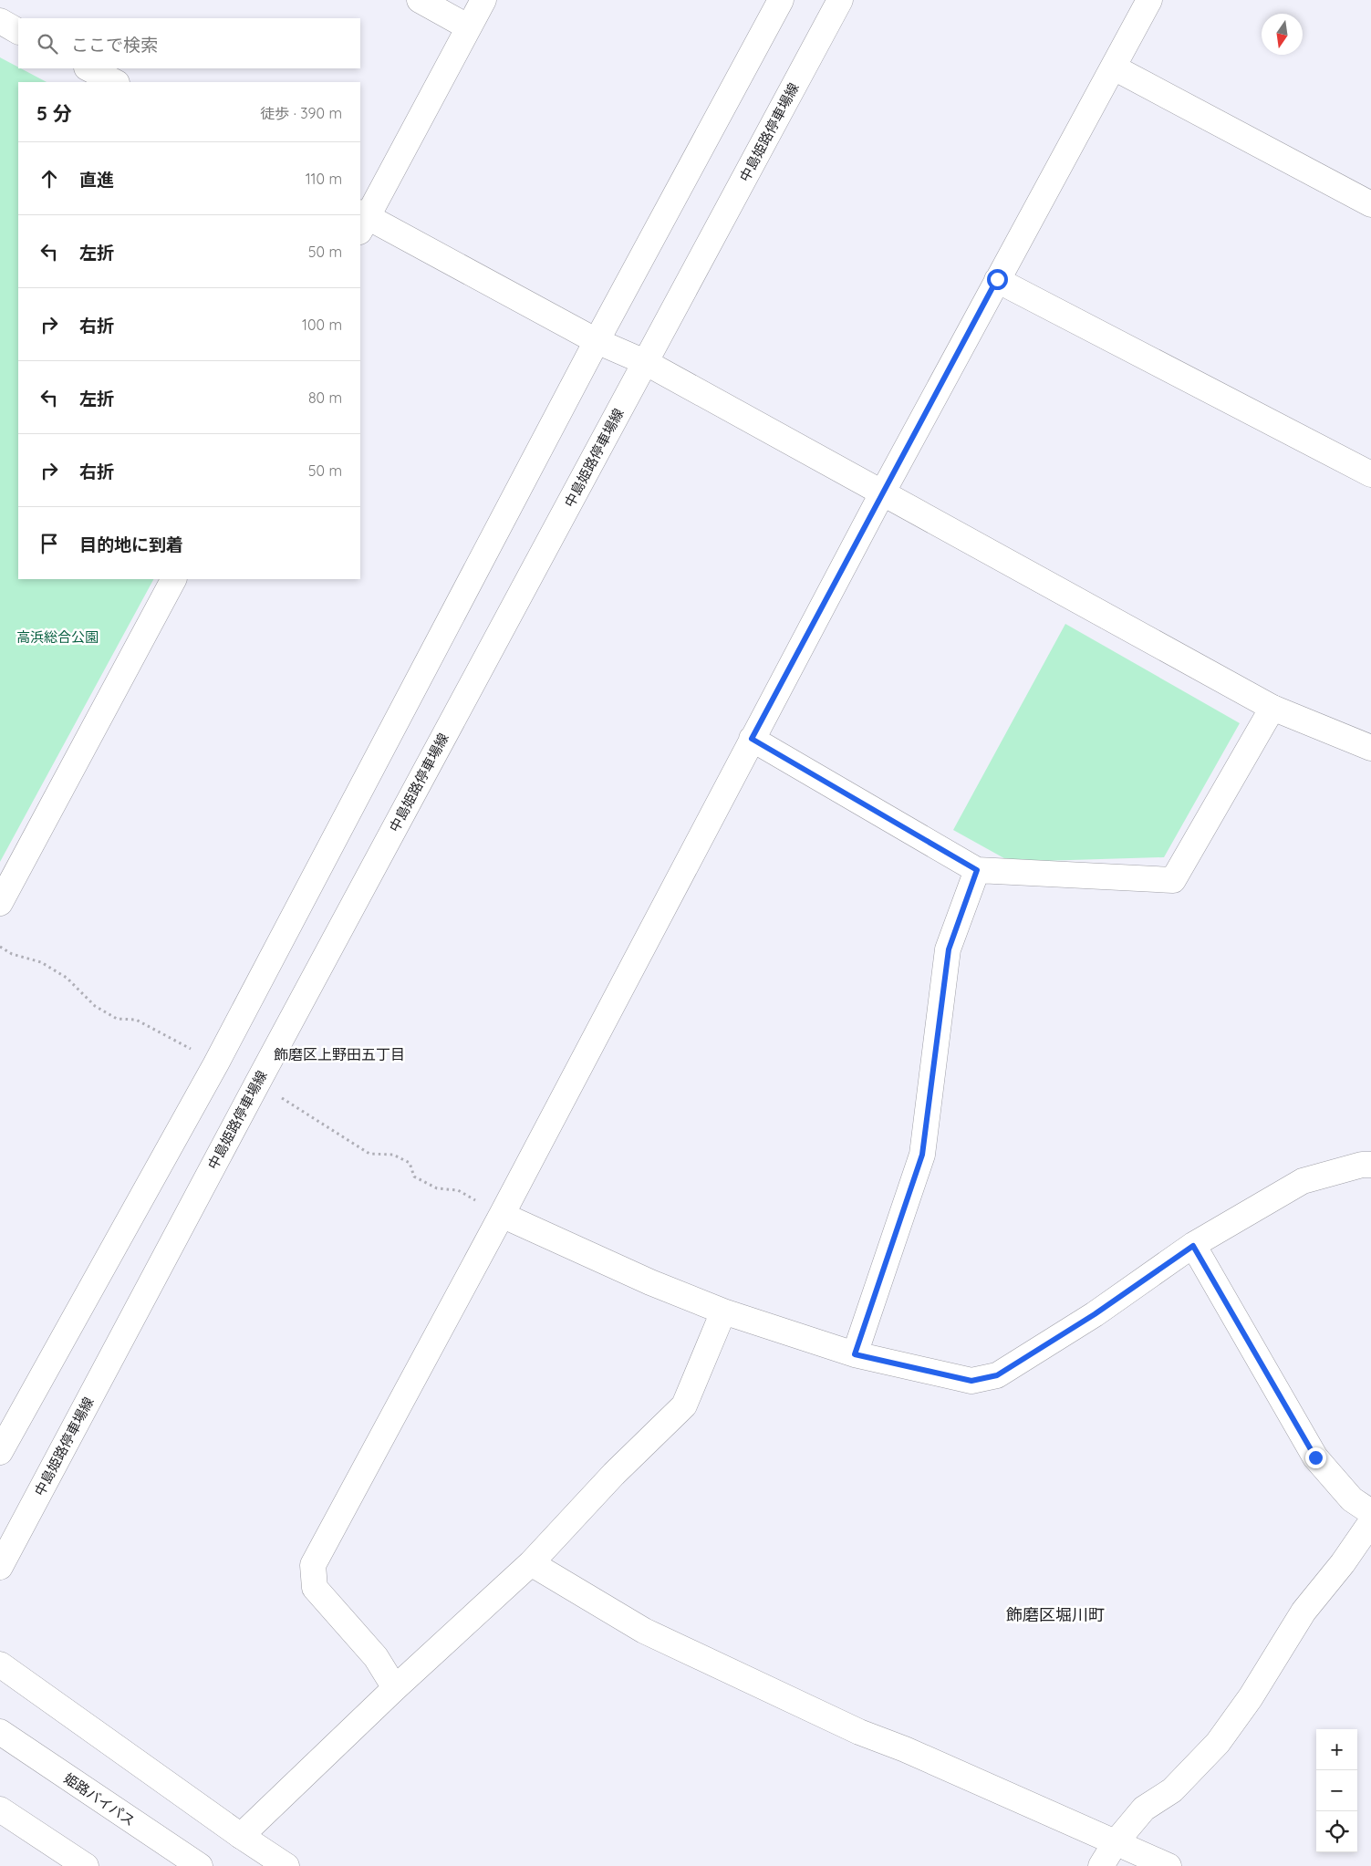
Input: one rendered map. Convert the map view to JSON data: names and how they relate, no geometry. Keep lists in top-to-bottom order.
{
  "streets": {
    "main road": ["中島姫路停車場線", "姫路バイパス"]
  },
  "districts": ["飾磨区上野田五丁目", "飾磨区堀川町"],
  "parks": ["高浜総合公園"],
  "north": "bottom",
  "page": {
    "search": "ここで検索",
    "heading": ["5 分", "徒歩 · 390 m"],
    "list": [
      ["直進", "110 m"],
      ["左折", "50 m"],
      ["右折", "100 m"],
      ["左折", "80 m"],
      ["右折", "50 m"],
      "目的地に到着"
    ],
    "map_buttons": ["+", "−"]
  }
}
